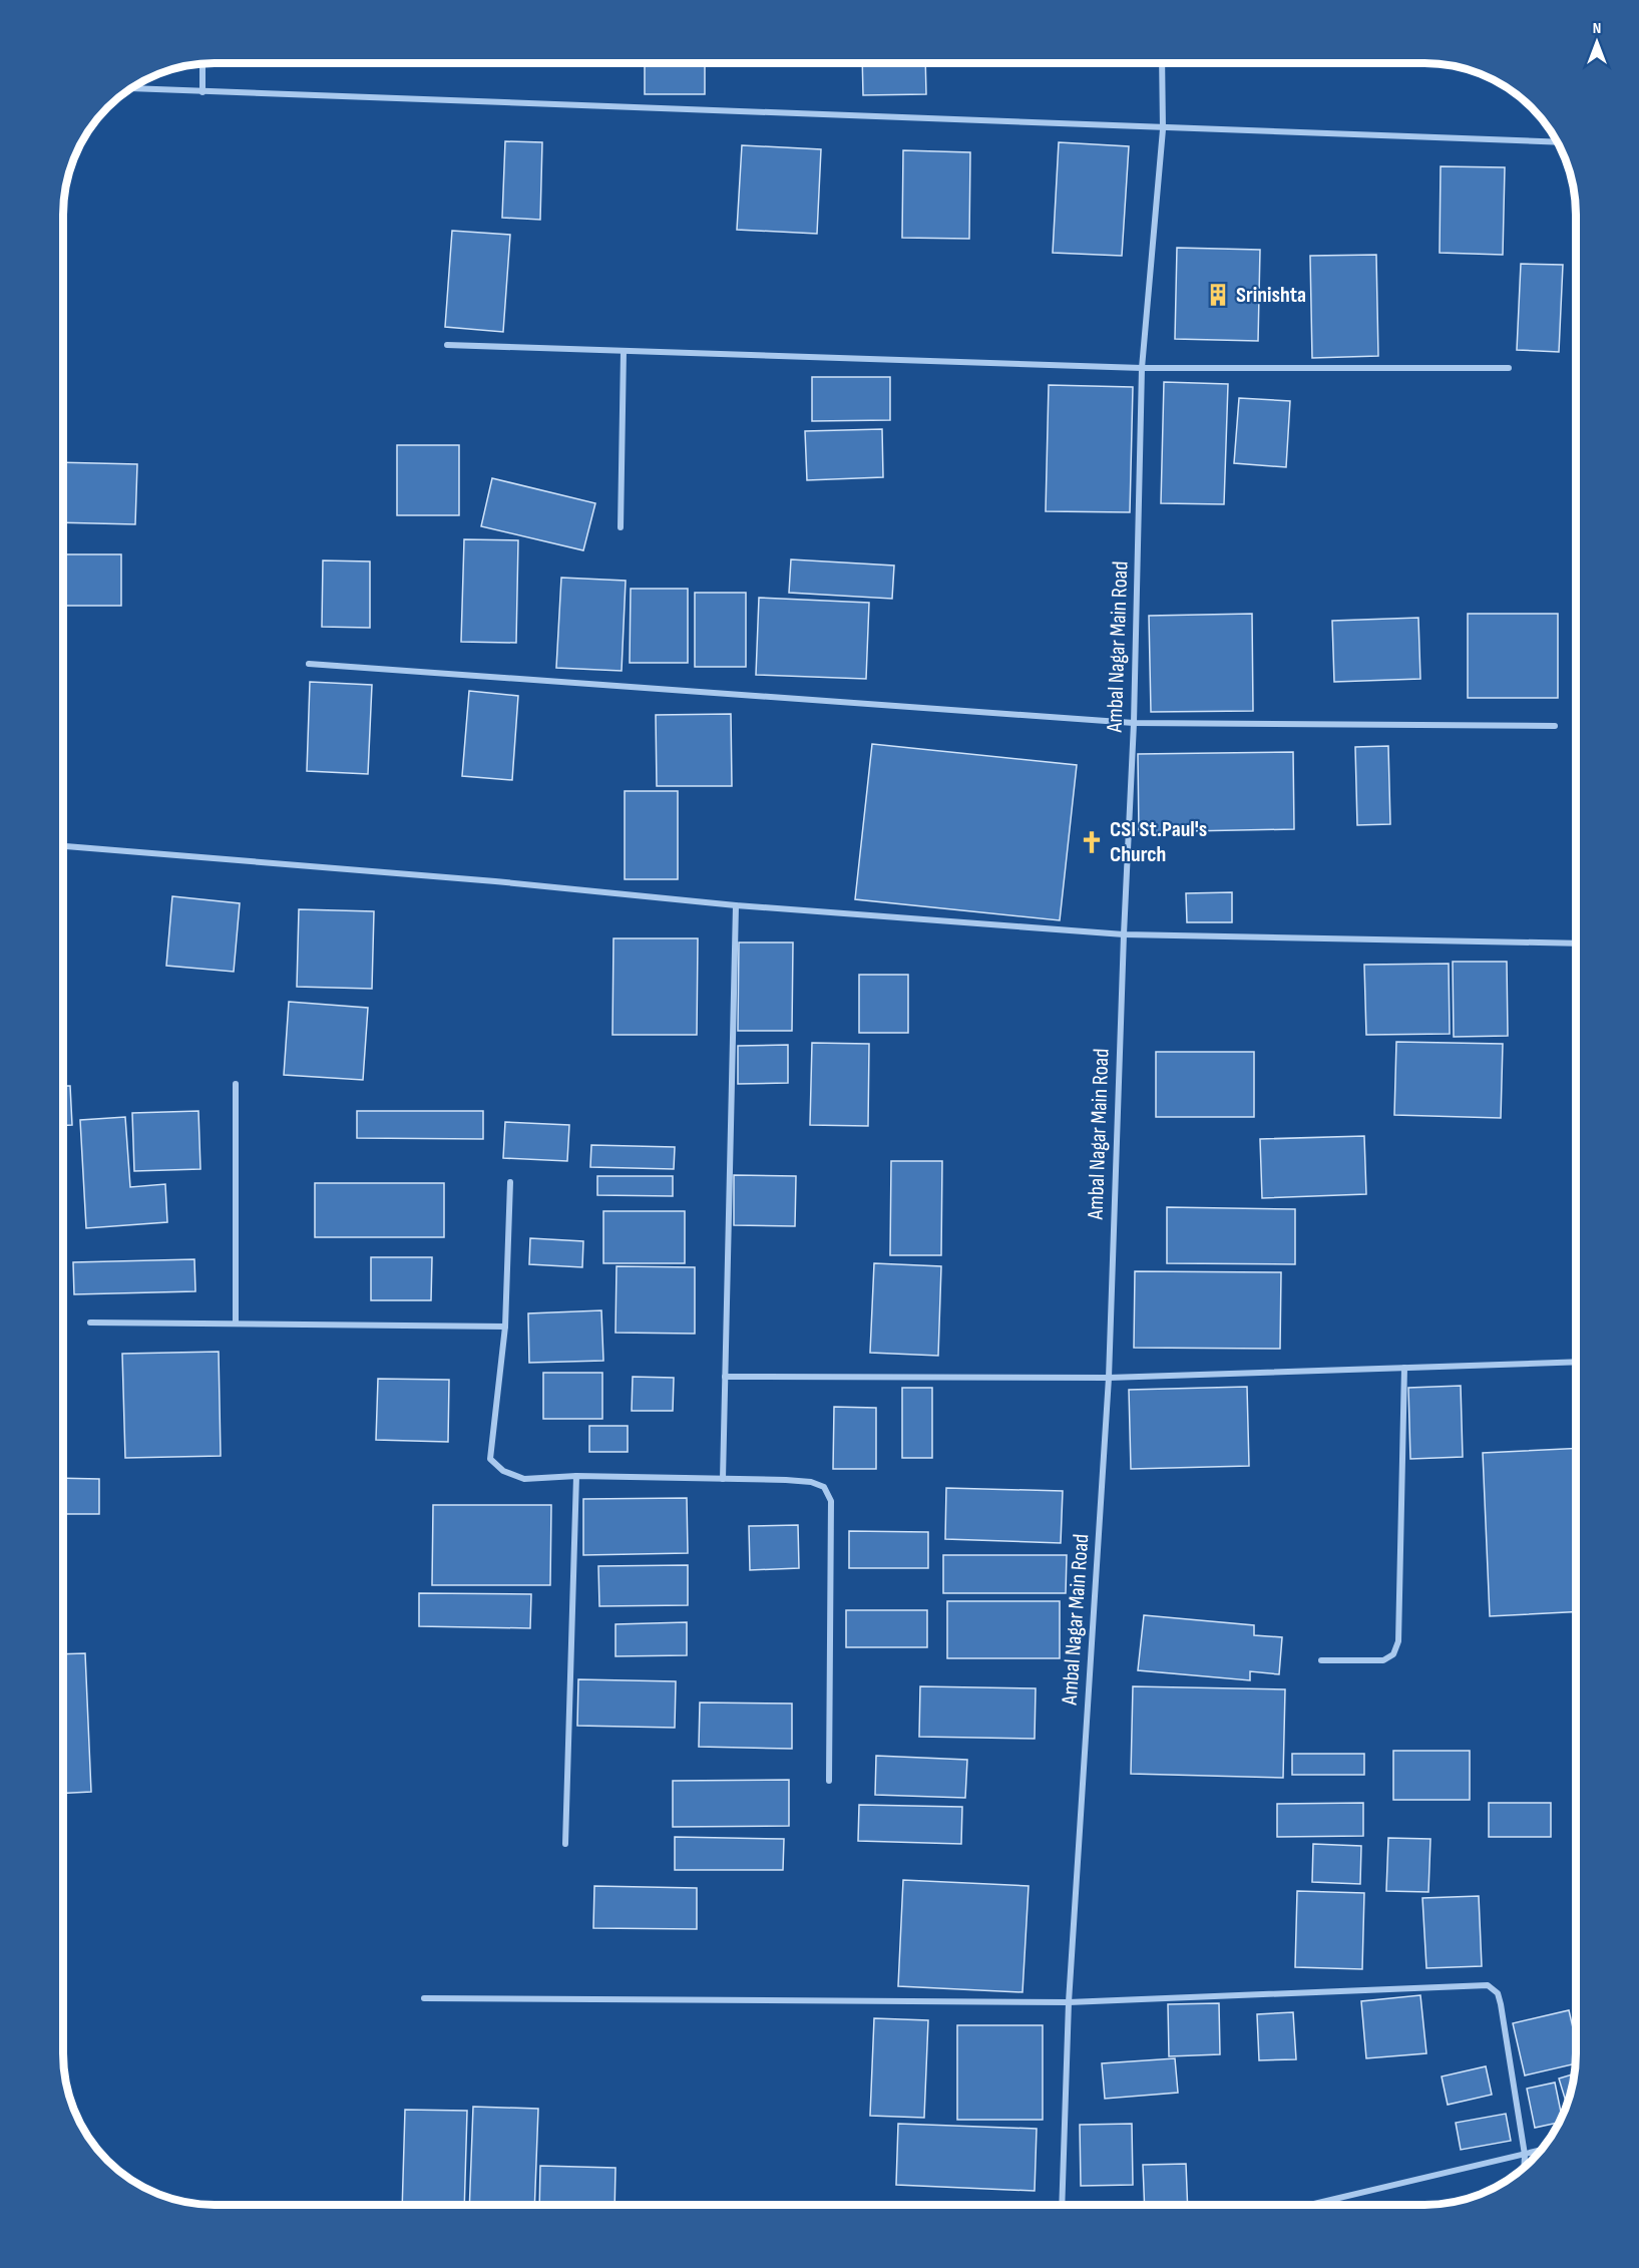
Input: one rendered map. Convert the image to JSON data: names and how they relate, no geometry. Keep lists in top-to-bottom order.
{
  "streets": {
    "street": ["Ambal Nagar Main Road"]
  },
  "places": {
    "building": ["Srinishta"],
    "church": ["CSI St.Paul's Church"]
  },
  "north": "top"
}
